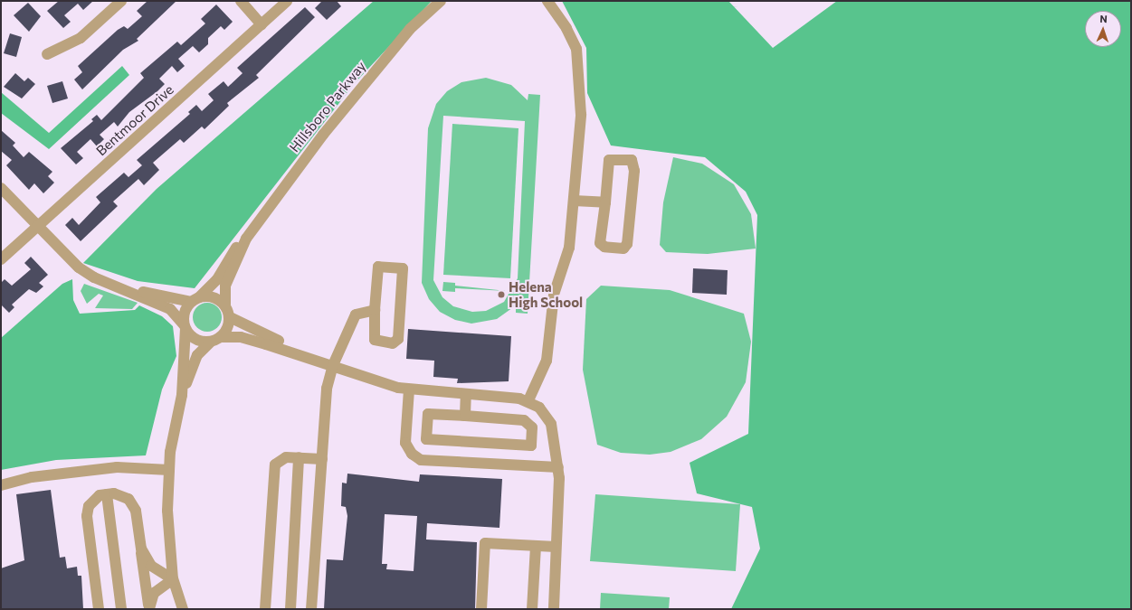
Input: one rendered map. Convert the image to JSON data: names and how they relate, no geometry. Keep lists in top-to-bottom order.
{
  "streets": {
    "street": ["Hillsboro Parkway", "Bentmoor Drive"]
  },
  "places": ["Helena High School"],
  "north": "top"
}
